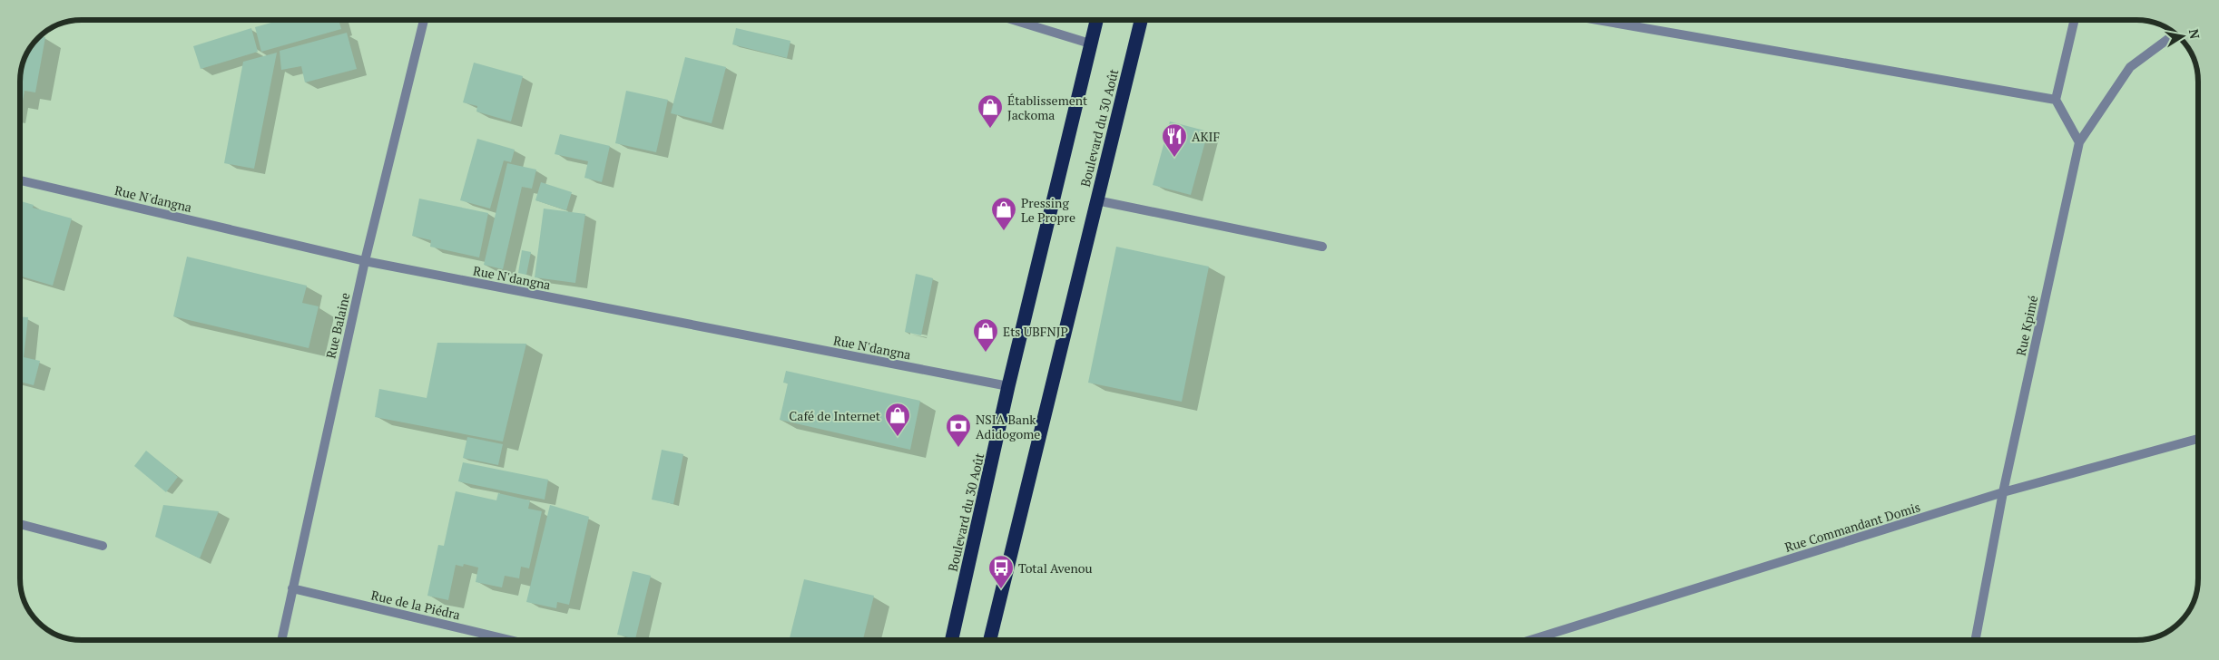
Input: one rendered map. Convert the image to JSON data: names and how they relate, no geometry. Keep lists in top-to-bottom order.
{
  "streets": {
    "highway": ["Boulevard du 30 Août"],
    "street": [
      "Rue N'dangna",
      "Rue Balaine",
      "Rue Kpimé",
      "Rue Commandant Domis",
      "Rue de la Piédra"
    ]
  },
  "crossings": [
    ["Boulevard du 30 Août", "Rue N'dangna"],
    ["Rue N'dangna", "Rue Balaine"],
    ["Rue Balaine", "Rue de la Piédra"],
    ["Rue Kpimé", "Rue Commandant Domis"]
  ],
  "places": {
    "shop": [
      "Établissement Jackoma",
      "Pressing Le Propre",
      "Ets UBFNJP",
      "Café de Internet"
    ],
    "restaurant": ["AKIF"],
    "bank": ["NSIA Bank Adidogome"],
    "bus stop": ["Total Avenou"]
  },
  "north": "right"
}
